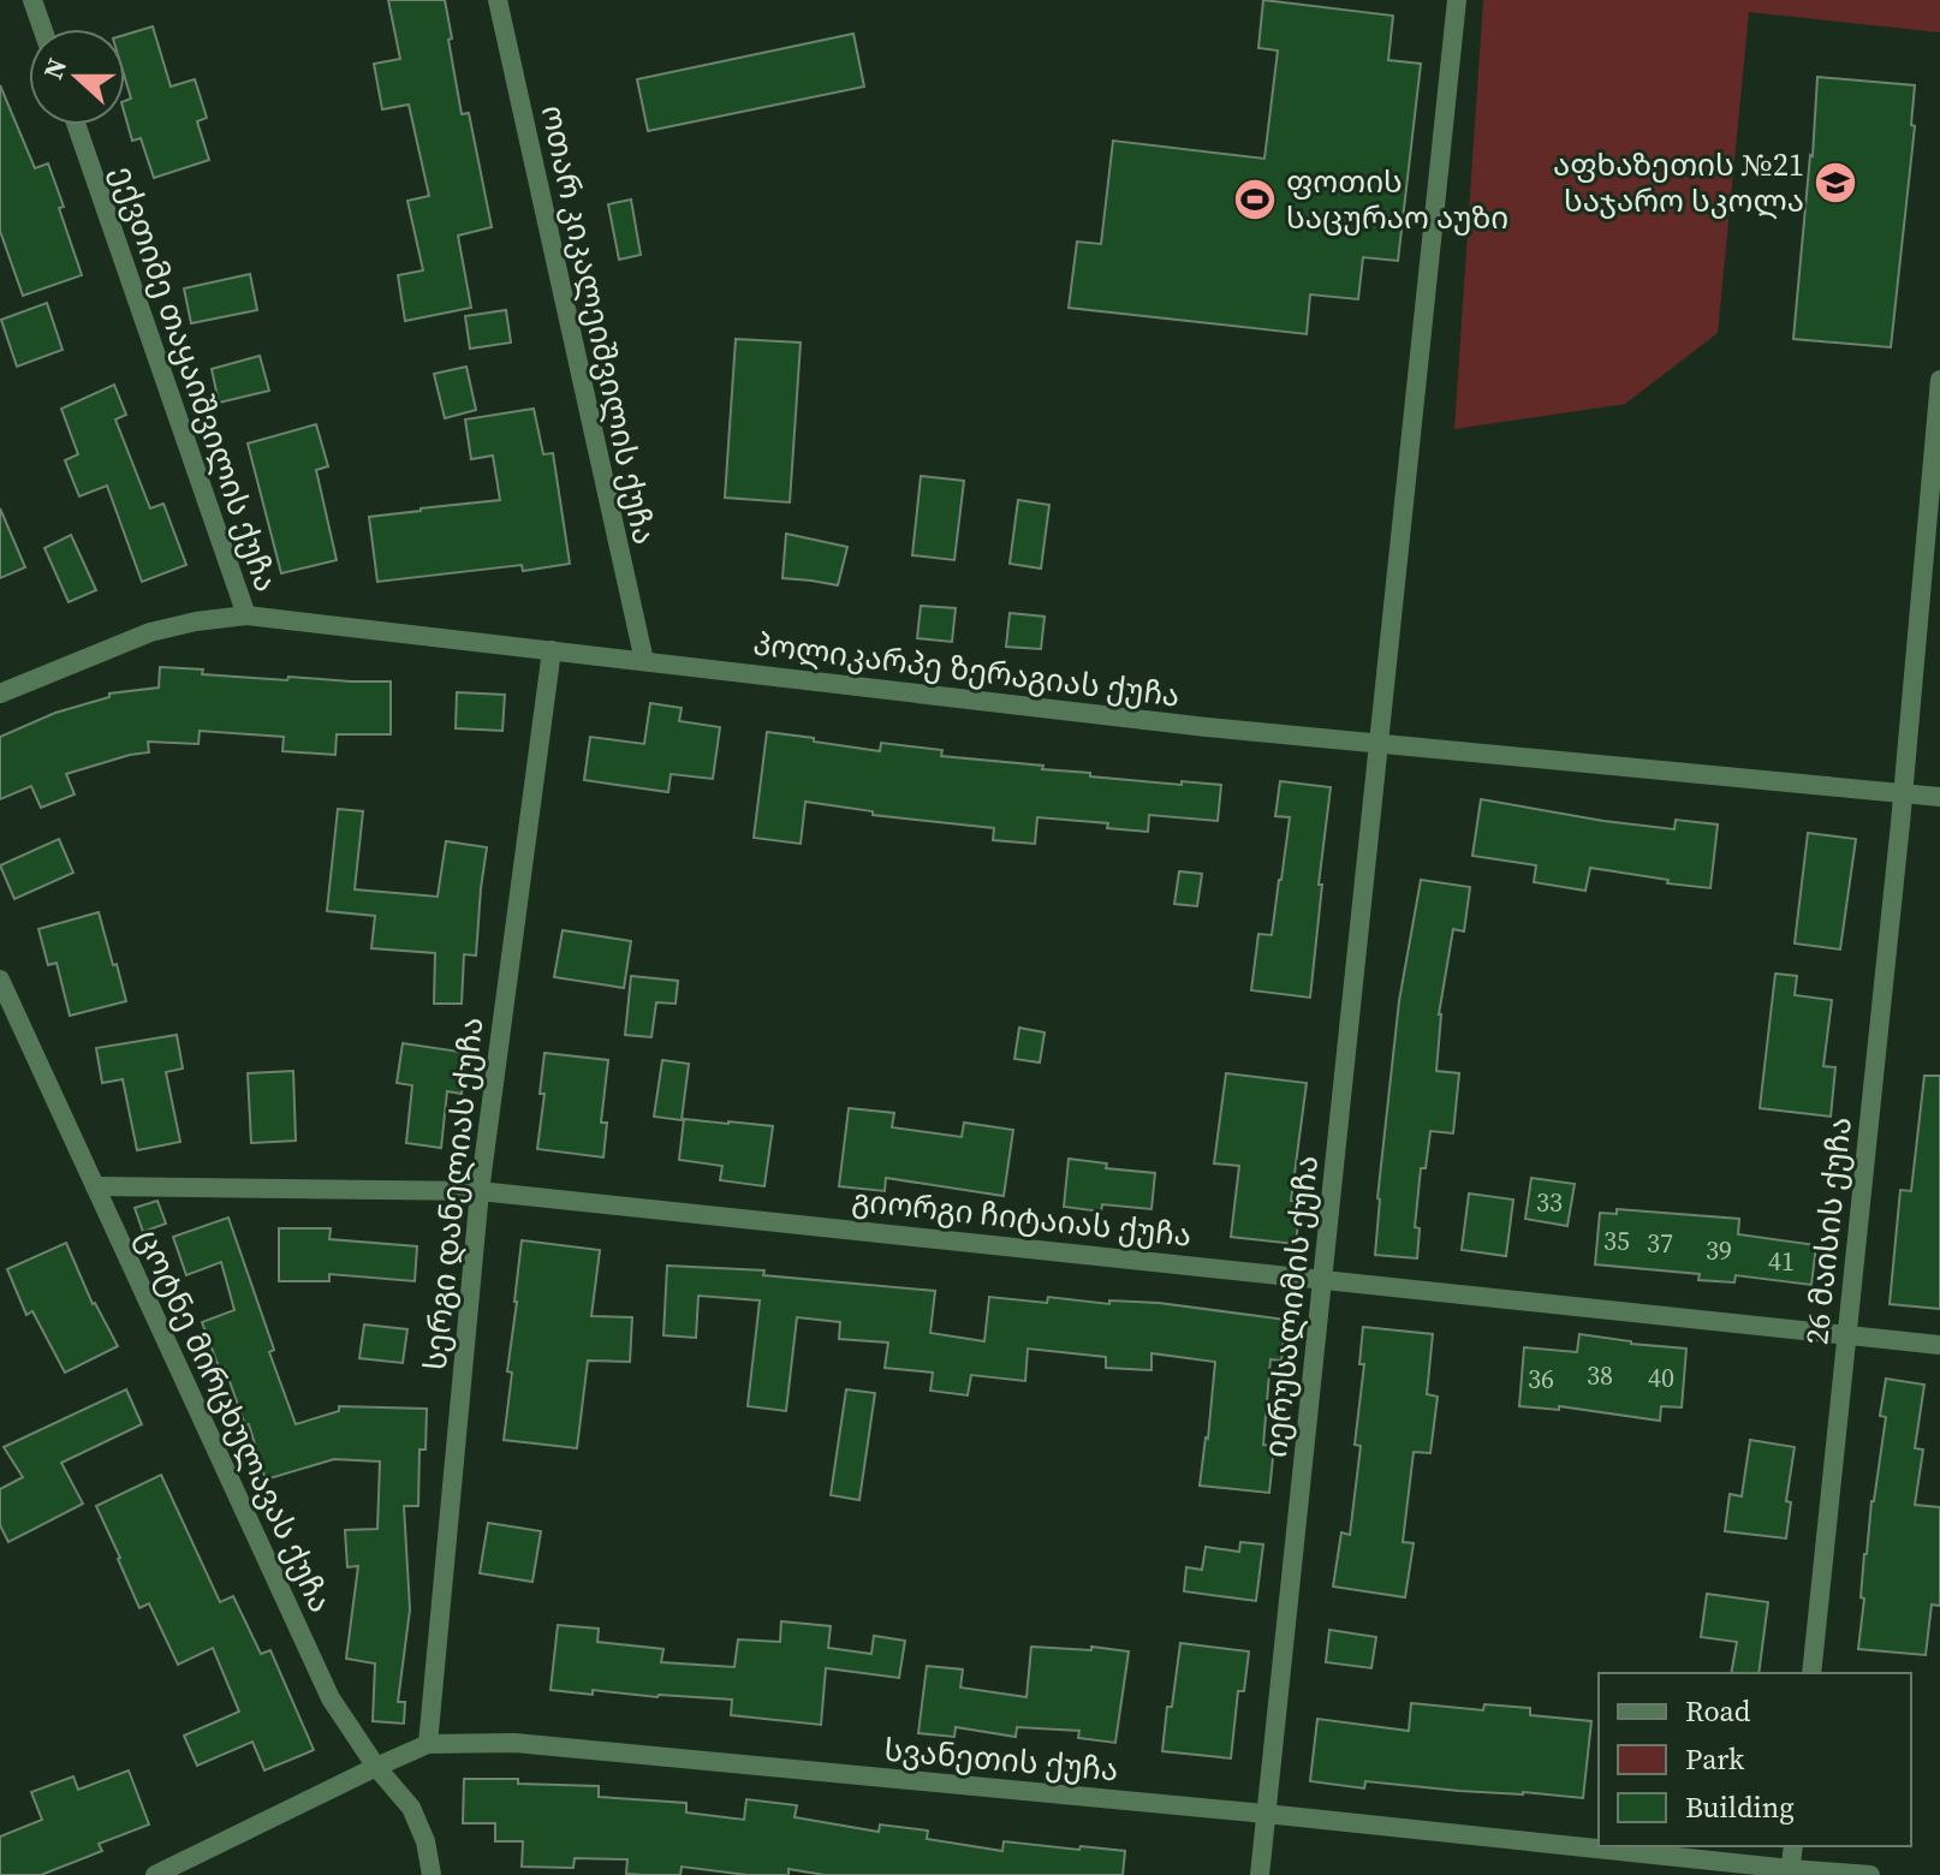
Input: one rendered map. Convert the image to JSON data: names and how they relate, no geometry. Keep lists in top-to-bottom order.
{
  "streets": {
    "street": [
      "ოთარ კიკალეიშვილის ქუჩა",
      "ექვთიმე თაყაიშვილის ქუჩა",
      "პოლიკარპე ზერაგიას ქუჩა",
      "სერგი დანელიას ქუჩა",
      "გიორგი ჩიტაიას ქუჩა",
      "26 მაისის ქუჩა",
      "იერუსალიმის ქუჩა",
      "ცოტნე მირცხულავას ქუჩა",
      "სვანეთის ქუჩა"
    ]
  },
  "crossings": [
    ["ოთარ კიკალეიშვილის ქუჩა", "პოლიკარპე ზერაგიას ქუჩა"],
    ["ექვთიმე თაყაიშვილის ქუჩა", "პოლიკარპე ზერაგიას ქუჩა"],
    ["პოლიკარპე ზერაგიას ქუჩა", "სერგი დანელიას ქუჩა"],
    ["პოლიკარპე ზერაგიას ქუჩა", "26 მაისის ქუჩა"],
    ["პოლიკარპე ზერაგიას ქუჩა", "იერუსალიმის ქუჩა"],
    ["სერგი დანელიას ქუჩა", "გიორგი ჩიტაიას ქუჩა"],
    ["სერგი დანელიას ქუჩა", "სვანეთის ქუჩა"],
    ["გიორგი ჩიტაიას ქუჩა", "26 მაისის ქუჩა"],
    ["გიორგი ჩიტაიას ქუჩა", "იერუსალიმის ქუჩა"],
    ["გიორგი ჩიტაიას ქუჩა", "ცოტნე მირცხულავას ქუჩა"],
    ["იერუსალიმის ქუჩა", "სვანეთის ქუჩა"],
    ["ცოტნე მირცხულავას ქუჩა", "სვანეთის ქუჩა"]
  ],
  "places": {
    "school or university": ["აფხაზეთის №21 საჯარო სკოლა"],
    "sports": ["ფოთის საცურაო აუზი"]
  },
  "house_numbers": [
    "33",
    "35",
    "37",
    "39",
    "41",
    "38",
    "40",
    "36"
  ],
  "legend": ["Road", "Park", "Building"],
  "north": "left"
}
